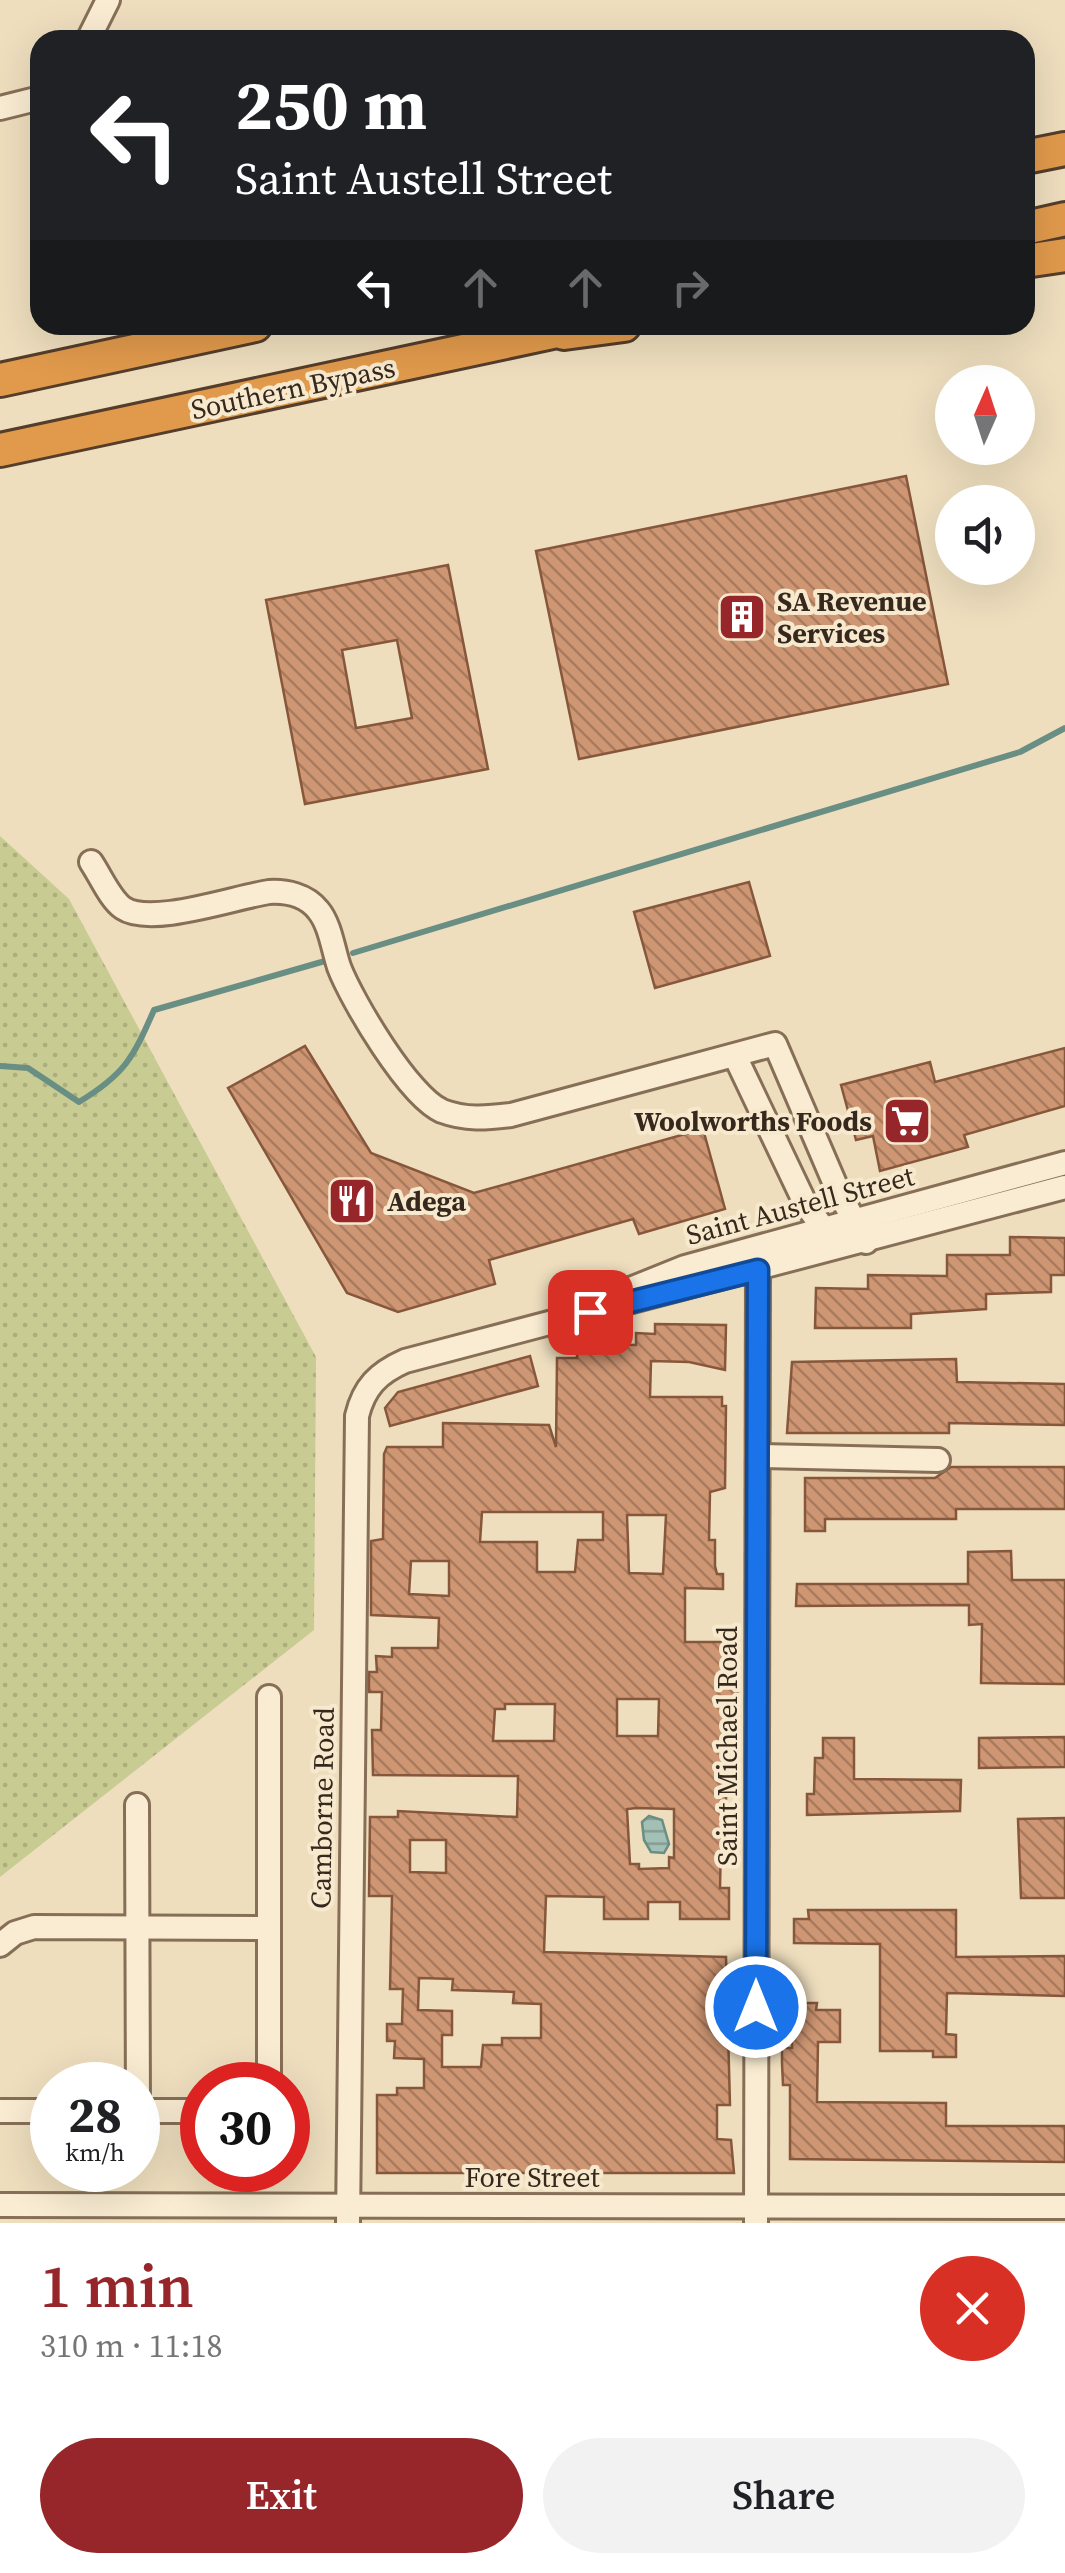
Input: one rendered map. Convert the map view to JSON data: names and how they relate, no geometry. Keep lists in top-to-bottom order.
{
  "streets": {
    "highway": ["Southern Bypass"],
    "street": [
      "Saint Austell Street",
      "Saint Michael Road",
      "Camborne Road",
      "Fore Street"
    ]
  },
  "crossings": [
    ["Saint Austell Street", "Saint Michael Road"],
    ["Saint Austell Street", "Camborne Road"],
    ["Saint Michael Road", "Fore Street"],
    ["Camborne Road", "Fore Street"]
  ],
  "places": {
    "building": ["SA Revenue Services"],
    "supermarket": ["Woolworths Foods"],
    "restaurant": ["Adega"]
  },
  "north": "top",
  "page": {
    "turn": ["250 m", "Saint Austell Street"],
    "speed": "28 km/h",
    "limit": "30",
    "heading": ["1 min", "310 m · 11:18"],
    "buttons": ["Exit", "Share"]
  }
}
